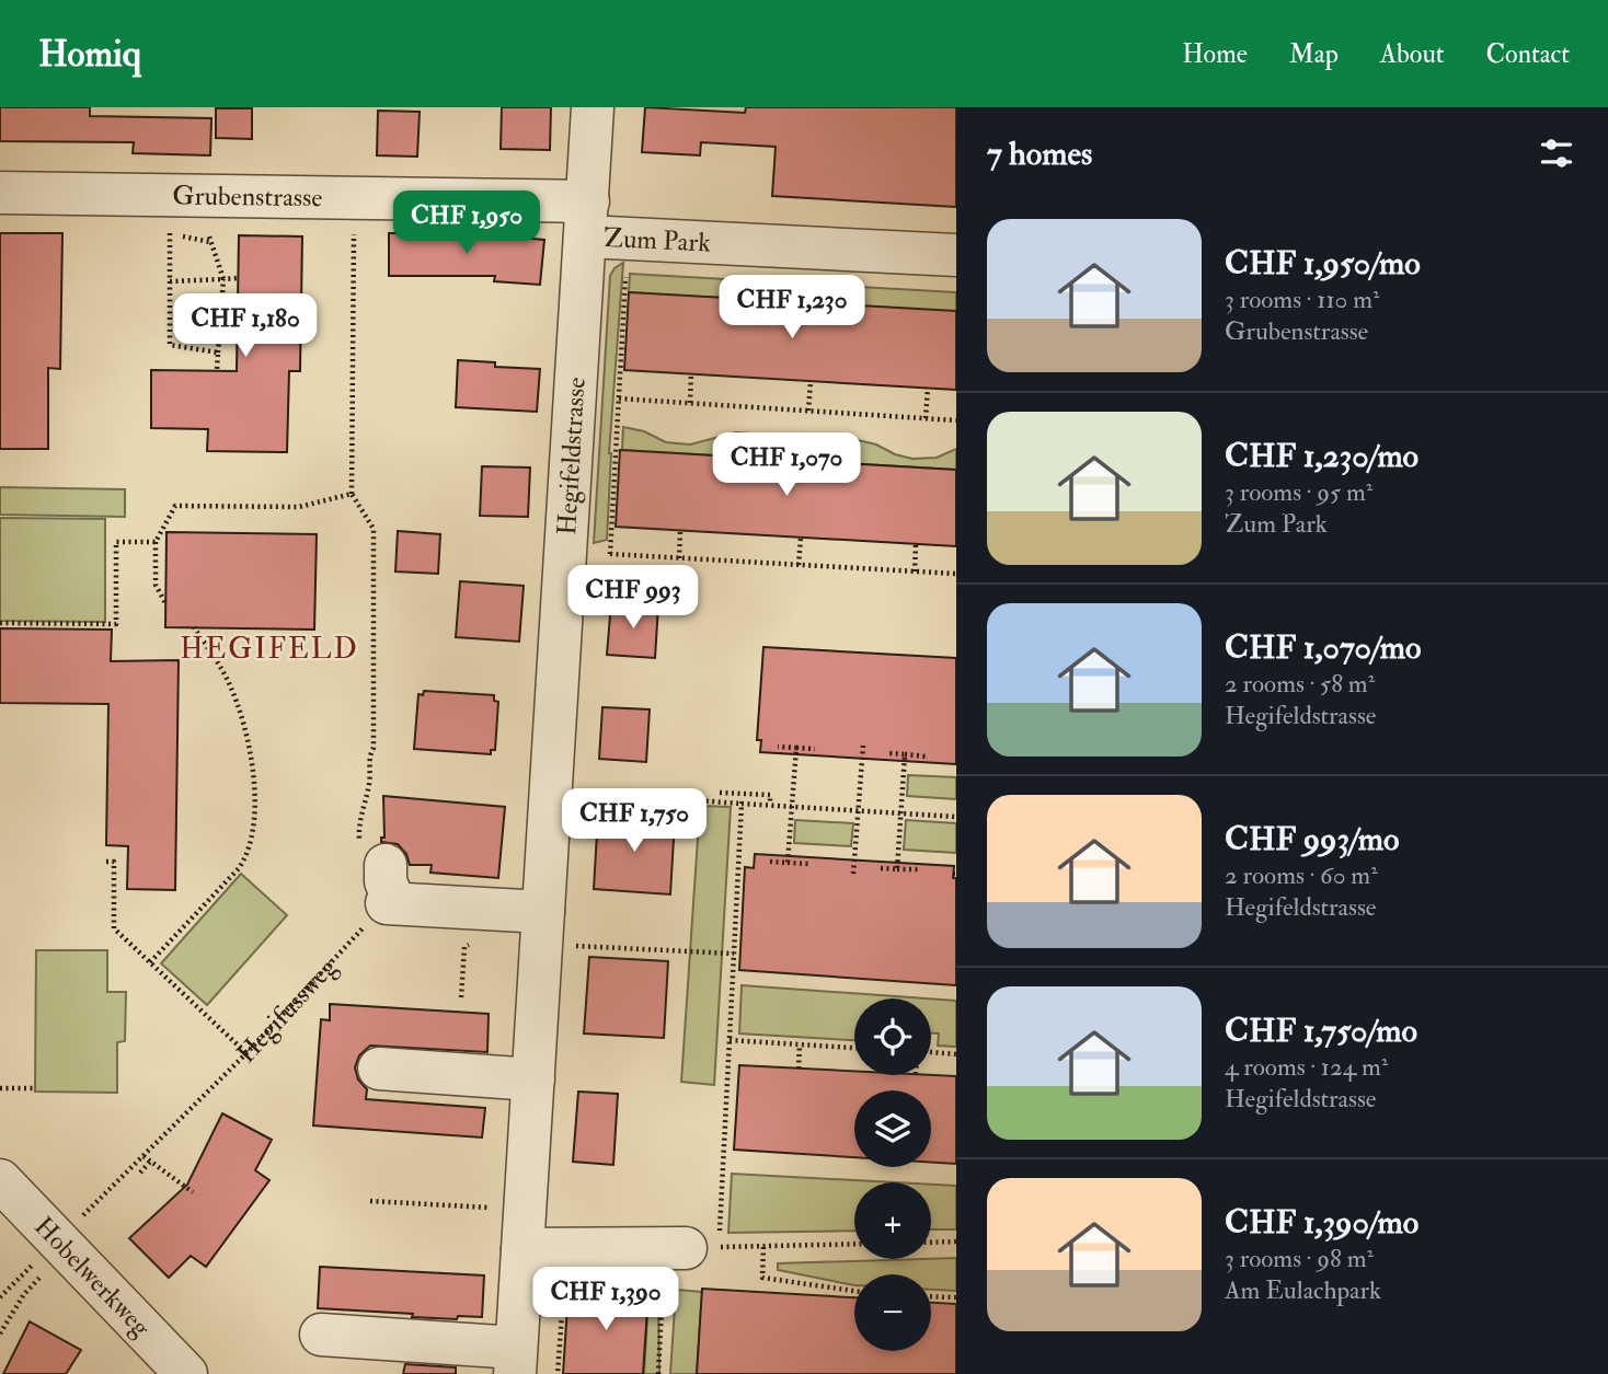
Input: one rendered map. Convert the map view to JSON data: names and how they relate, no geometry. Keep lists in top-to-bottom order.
{
  "streets": {
    "street": [
      "Grubenstrasse",
      "Zum Park",
      "Hegifeldstrasse",
      "Hobelwerkweg"
    ],
    "path": ["Hegifussweg"]
  },
  "crossings": [
    ["Grubenstrasse", "Zum Park"],
    ["Grubenstrasse", "Hegifeldstrasse"],
    ["Zum Park", "Hegifeldstrasse"]
  ],
  "districts": ["HEGIFELD"],
  "page": {
    "header": "Homiq",
    "nav": [
      "Home",
      "Map",
      "About",
      "Contact"
    ],
    "heading": "7 homes",
    "price": [
      "CHF 1,950",
      "CHF 1,230",
      "CHF 1,180",
      "CHF 1,070",
      "CHF 993",
      "CHF 1,750",
      "CHF 1,390"
    ],
    "list": [
      {
        "name": "CHF 1,950/mo",
        "note": "3 rooms · 110 m² · Grubenstrasse"
      },
      {
        "name": "CHF 1,230/mo",
        "note": "3 rooms · 95 m² · Zum Park"
      },
      {
        "name": "CHF 1,070/mo",
        "note": "2 rooms · 58 m² · Hegifeldstrasse"
      },
      {
        "name": "CHF 993/mo",
        "note": "2 rooms · 60 m² · Hegifeldstrasse"
      },
      {
        "name": "CHF 1,750/mo",
        "note": "4 rooms · 124 m² · Hegifeldstrasse"
      },
      {
        "name": "CHF 1,390/mo",
        "note": "3 rooms · 98 m² · Am Eulachpark"
      }
    ],
    "map_buttons": ["+", "−"]
  }
}
